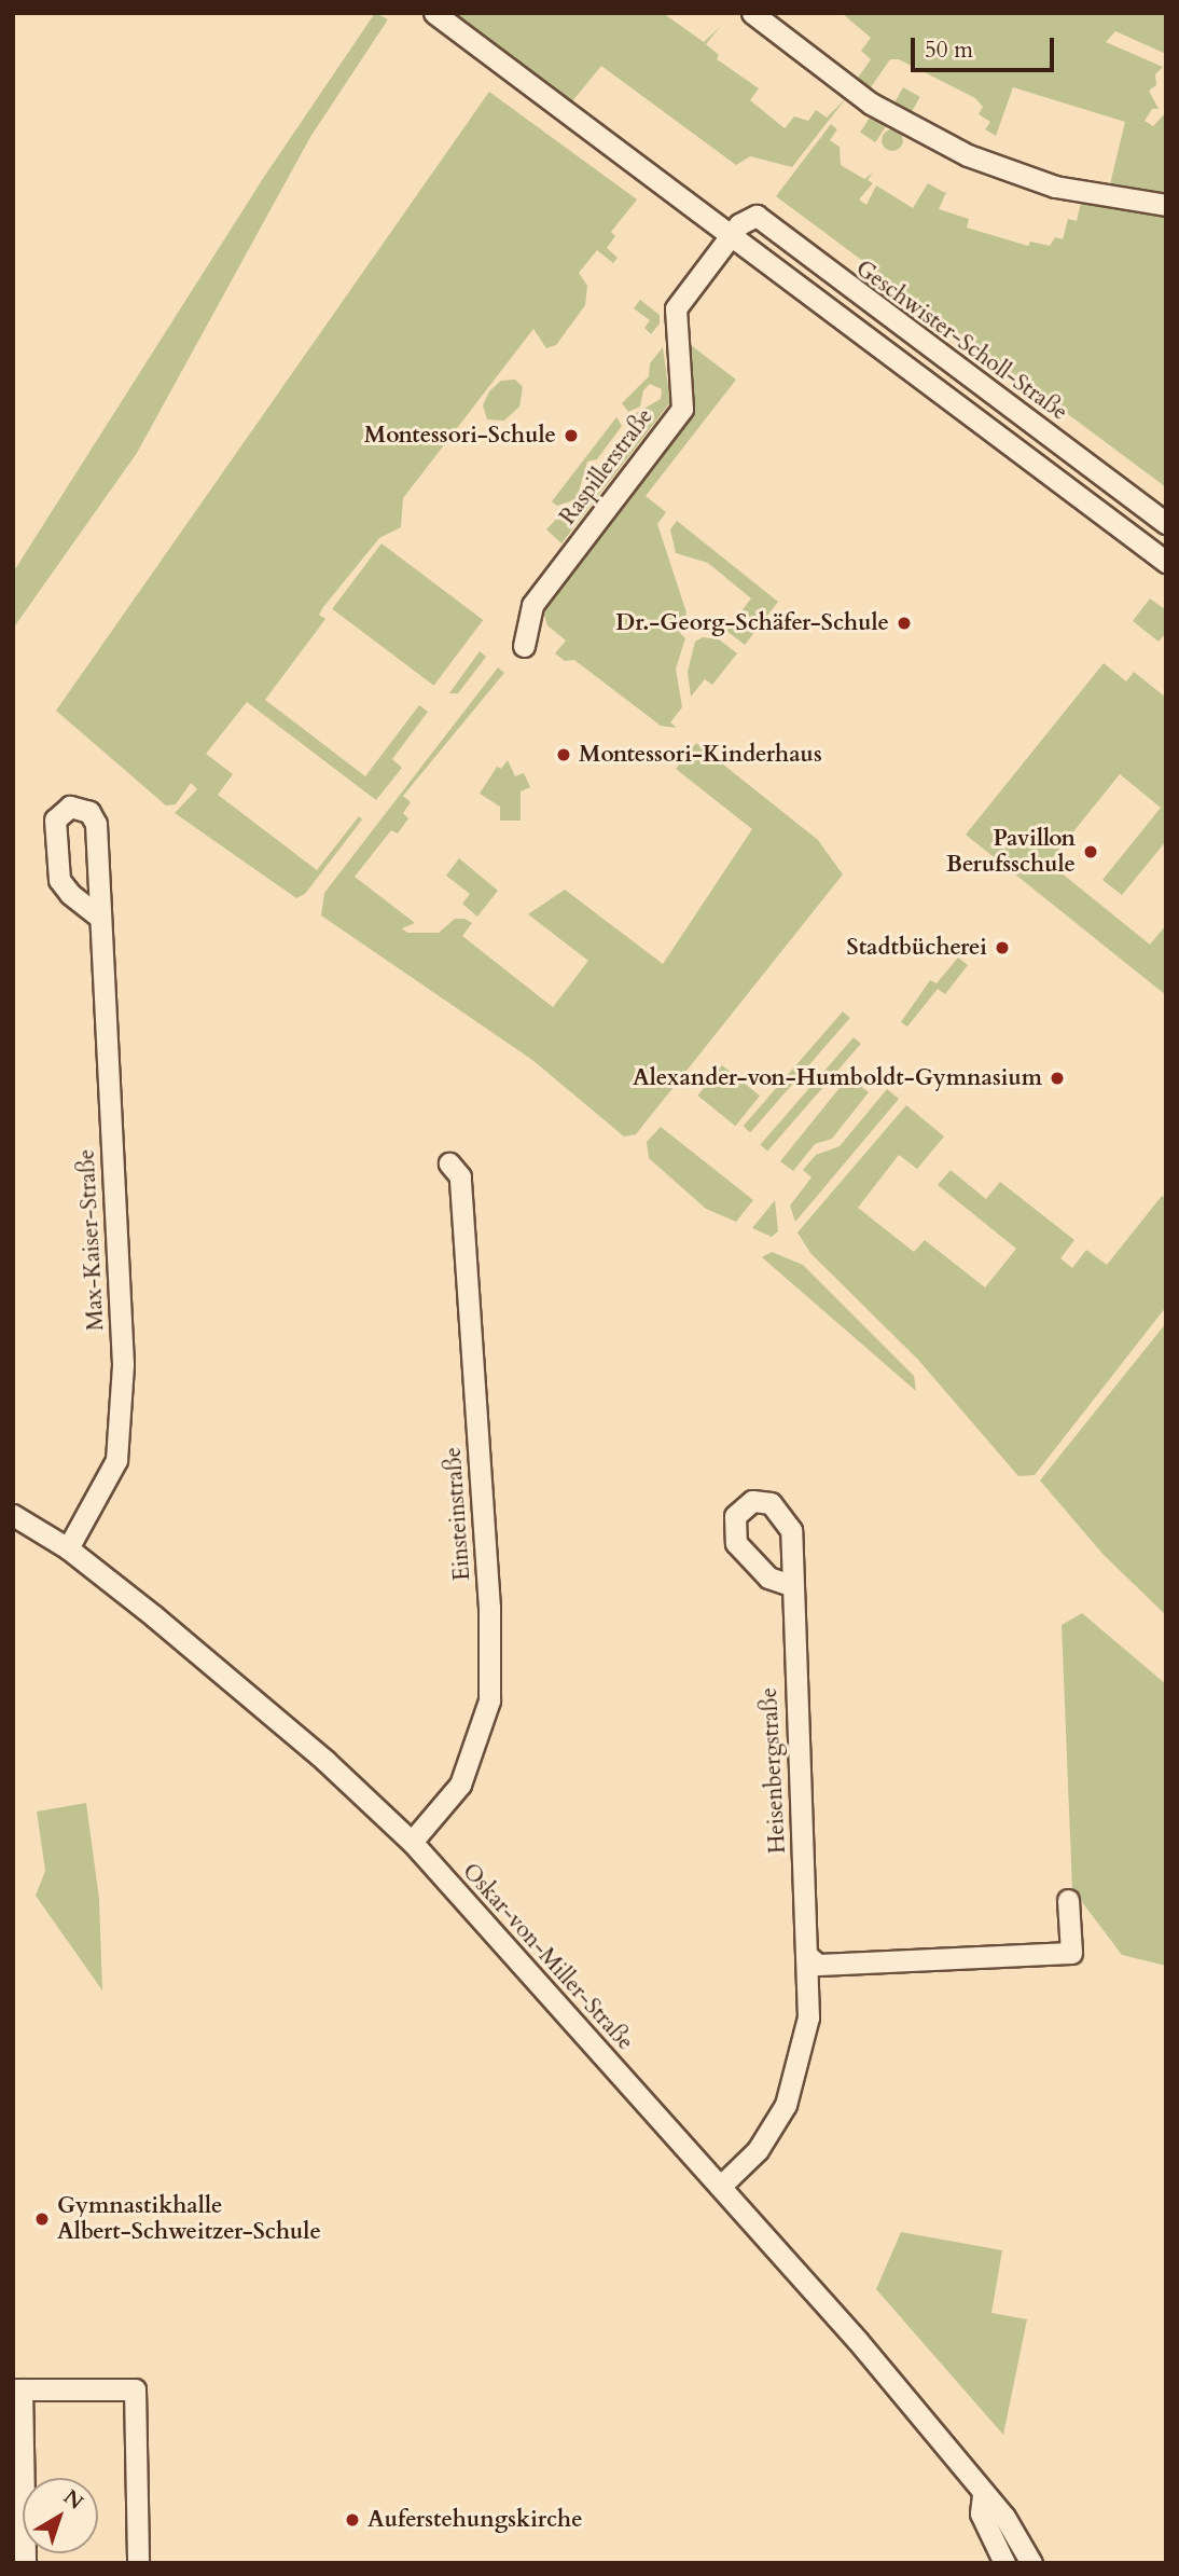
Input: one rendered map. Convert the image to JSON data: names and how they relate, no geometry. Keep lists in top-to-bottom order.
{
  "streets": {
    "street": [
      "Geschwister-Scholl-Straße",
      "Raspillerstraße",
      "Max-Kaiser-Straße",
      "Einsteinstraße",
      "Heisenbergstraße",
      "Oskar-von-Miller-Straße"
    ]
  },
  "crossings": [
    ["Geschwister-Scholl-Straße", "Raspillerstraße"],
    ["Max-Kaiser-Straße", "Oskar-von-Miller-Straße"],
    ["Einsteinstraße", "Oskar-von-Miller-Straße"],
    ["Heisenbergstraße", "Oskar-von-Miller-Straße"]
  ],
  "places": [
    "Montessori-Schule",
    "Dr.-Georg-Schäfer-Schule",
    "Montessori-Kinderhaus",
    "Pavillon Berufsschule",
    "Stadtbücherei",
    "Alexander-von-Humboldt-Gymnasium",
    "Gymnastikhalle Albert-Schweitzer-Schule",
    "Auferstehungskirche"
  ],
  "scale_bar": "50 m",
  "north": "top right"
}
